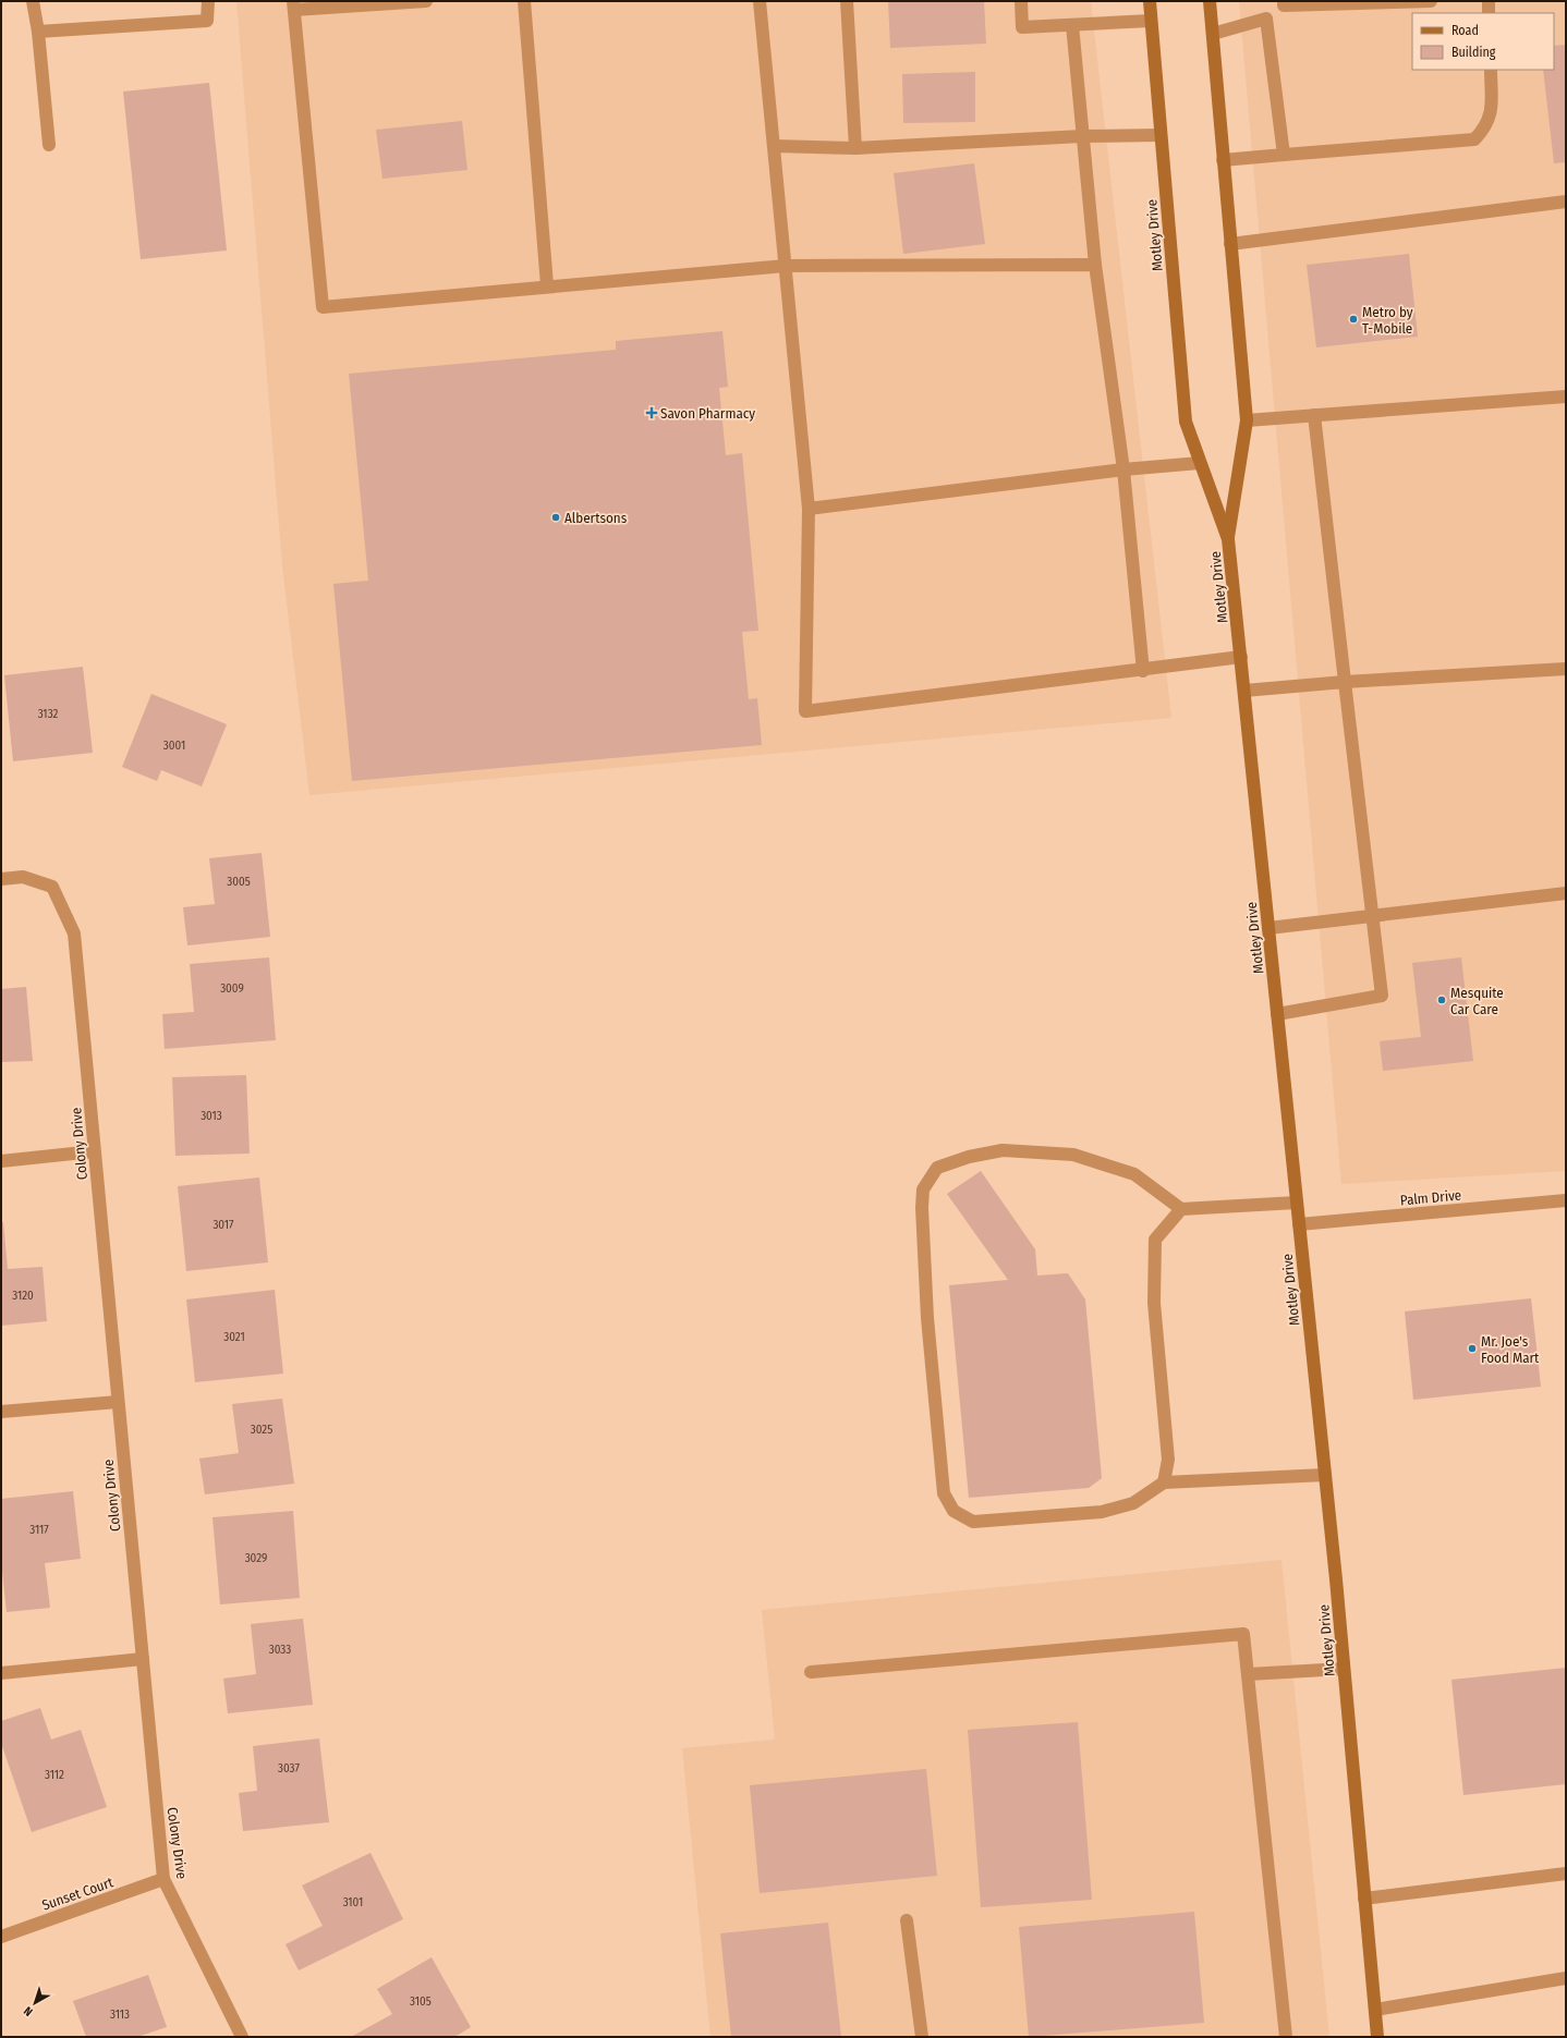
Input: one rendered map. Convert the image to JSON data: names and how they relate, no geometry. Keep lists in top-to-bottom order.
{
  "streets": {
    "main road": ["Motley Drive"],
    "street": ["Colony Drive", "Palm Drive", "Sunset Court"]
  },
  "crossings": [
    ["Motley Drive", "Palm Drive"],
    ["Colony Drive", "Sunset Court"]
  ],
  "places": {
    "other": [
      "Metro by T-Mobile",
      "Albertsons",
      "Mesquite Car Care",
      "Mr. Joe's Food Mart"
    ],
    "health": ["Savon Pharmacy"]
  },
  "house_numbers": [
    "3132",
    "3001",
    "3005",
    "3009",
    "3013",
    "3017",
    "3120",
    "3021",
    "3025",
    "3117",
    "3029",
    "3033",
    "3037",
    "3112",
    "3101",
    "3105",
    "3113"
  ],
  "legend": ["Road", "Building"],
  "north": "bottom left"
}
